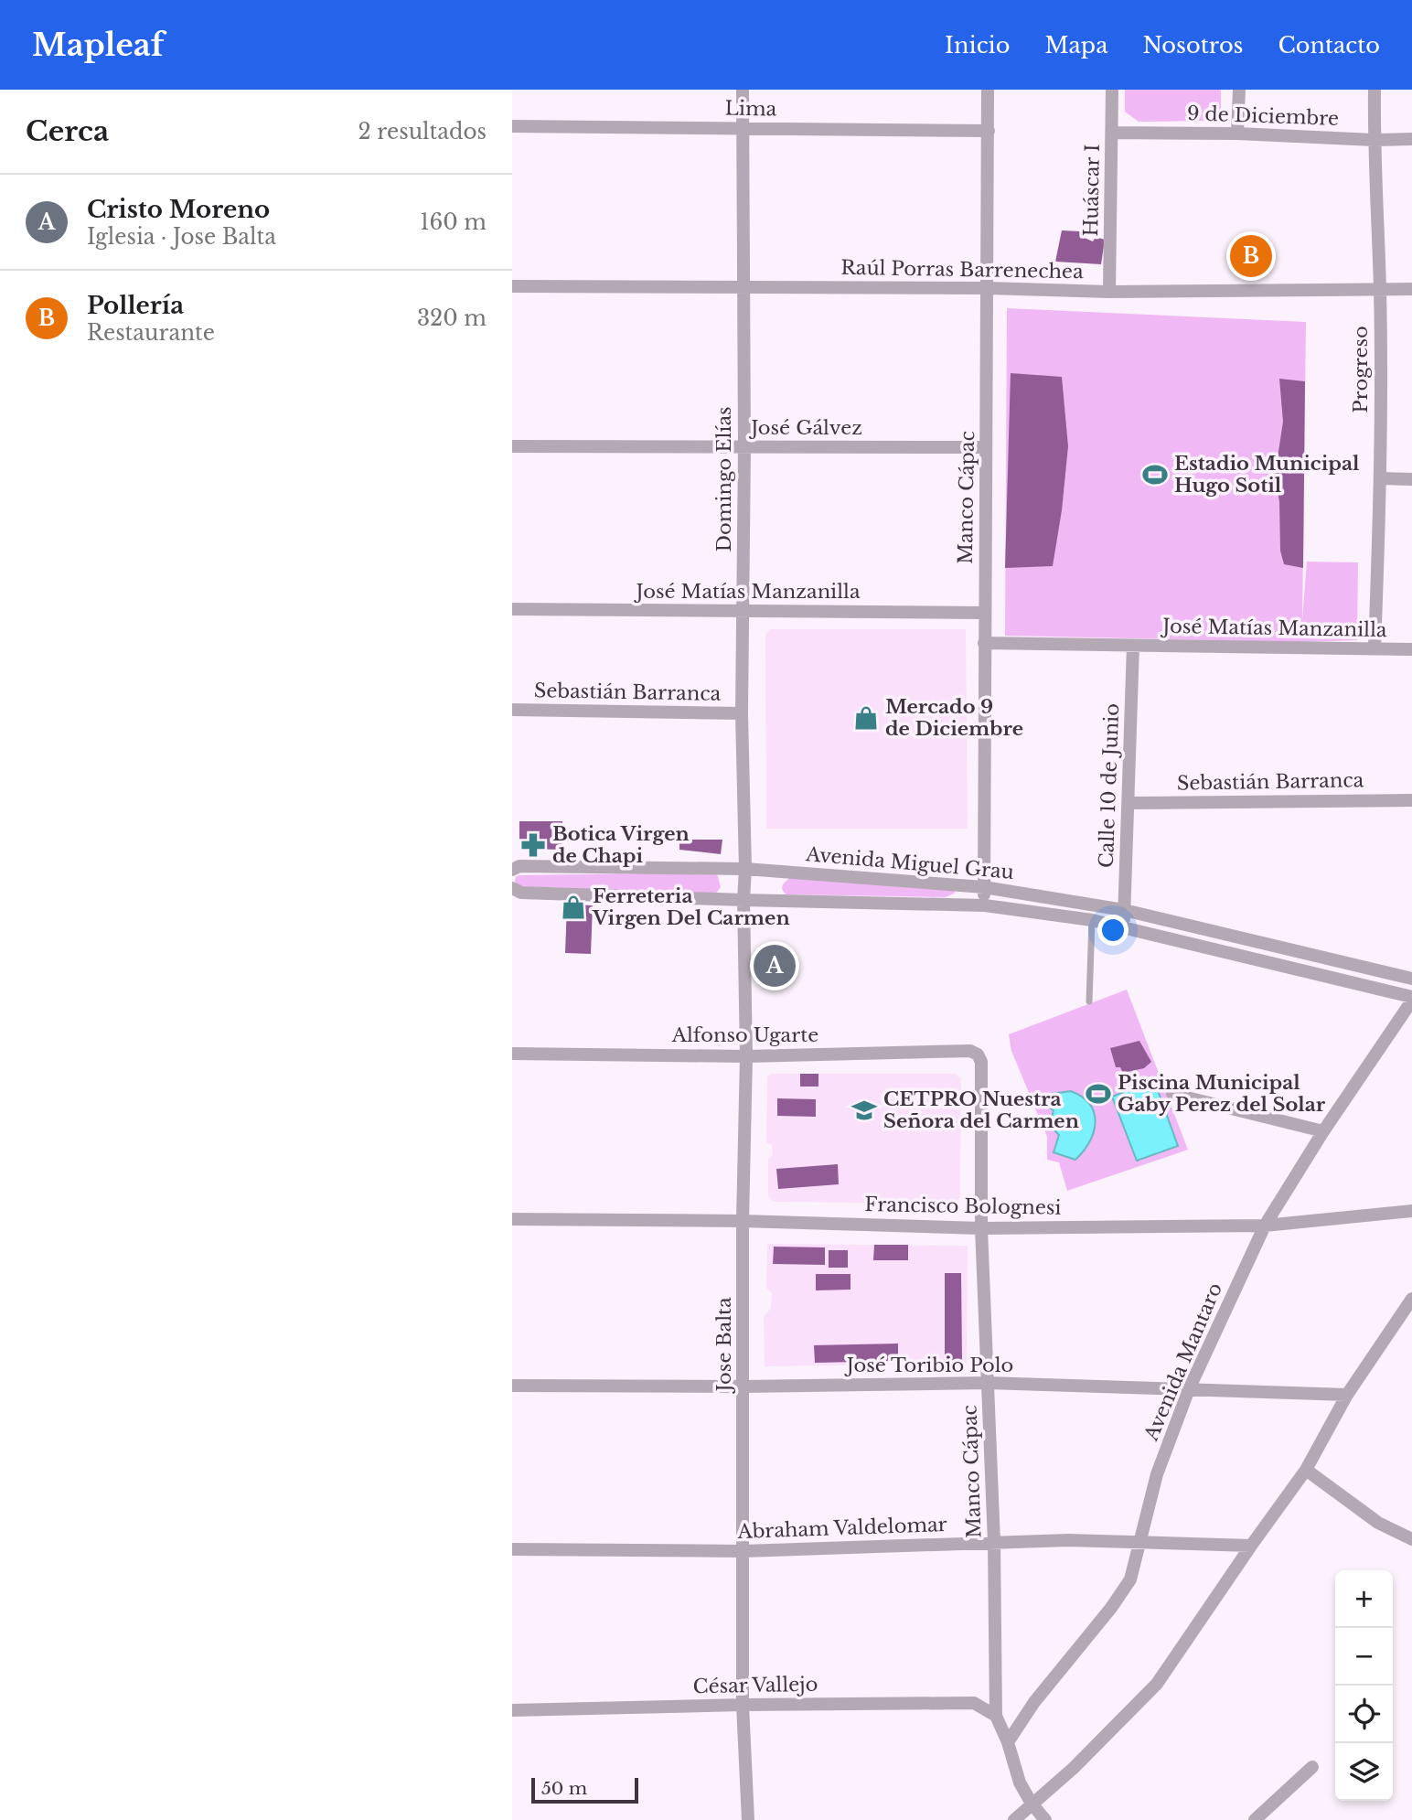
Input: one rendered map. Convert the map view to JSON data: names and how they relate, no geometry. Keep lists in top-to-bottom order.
{
  "streets": {
    "street": [
      "Lima",
      "9 de Diciembre",
      "Huáscar I",
      "Raúl Porras Barrenechea",
      "Progreso",
      "José Gálvez",
      "Domingo Elías",
      "Manco Cápac",
      "José Matías Manzanilla",
      "Sebastián Barranca",
      "Calle 10 de Junio",
      "Avenida Miguel Grau",
      "Alfonso Ugarte",
      "Francisco Bolognesi",
      "Jose Balta",
      "Avenida Mantaro",
      "José Toribio Polo",
      "Abraham Valdelomar",
      "César Vallejo"
    ]
  },
  "crossings": [
    ["Lima", "Domingo Elías"],
    ["Lima", "Manco Cápac"],
    ["9 de Diciembre", "Huáscar I"],
    ["9 de Diciembre", "Progreso"],
    ["Huáscar I", "Raúl Porras Barrenechea"],
    ["Raúl Porras Barrenechea", "Progreso"],
    ["Raúl Porras Barrenechea", "Domingo Elías"],
    ["Raúl Porras Barrenechea", "Manco Cápac"],
    ["Progreso", "José Matías Manzanilla"],
    ["José Gálvez", "Domingo Elías"],
    ["José Gálvez", "Manco Cápac"],
    ["Domingo Elías", "José Matías Manzanilla"],
    ["Domingo Elías", "Sebastián Barranca"],
    ["Domingo Elías", "Avenida Miguel Grau"],
    ["Domingo Elías", "Jose Balta"],
    ["Manco Cápac", "José Matías Manzanilla"],
    ["Manco Cápac", "Avenida Miguel Grau"],
    ["Manco Cápac", "Alfonso Ugarte"],
    ["Manco Cápac", "Francisco Bolognesi"],
    ["Manco Cápac", "Avenida Mantaro"],
    ["Manco Cápac", "José Toribio Polo"],
    ["Manco Cápac", "Abraham Valdelomar"],
    ["Manco Cápac", "César Vallejo"],
    ["José Matías Manzanilla", "Calle 10 de Junio"],
    ["Sebastián Barranca", "Calle 10 de Junio"],
    ["Calle 10 de Junio", "Avenida Miguel Grau"],
    ["Avenida Miguel Grau", "Jose Balta"],
    ["Avenida Miguel Grau", "Avenida Mantaro"],
    ["Alfonso Ugarte", "Jose Balta"],
    ["Francisco Bolognesi", "Jose Balta"],
    ["Francisco Bolognesi", "Avenida Mantaro"],
    ["Jose Balta", "José Toribio Polo"],
    ["Jose Balta", "Abraham Valdelomar"],
    ["Jose Balta", "César Vallejo"],
    ["Avenida Mantaro", "José Toribio Polo"],
    ["Avenida Mantaro", "Abraham Valdelomar"]
  ],
  "places": {
    "sports": ["Estadio Municipal Hugo Sotil", "Piscina Municipal Gaby Perez del Solar"],
    "shop": ["Mercado 9 de Diciembre", "Ferreteria Virgen Del Carmen"],
    "pharmacy": ["Botica Virgen de Chapi"],
    "school or university": ["CETPRO Nuestra Señora del Carmen"]
  },
  "scale_bar": "50 m",
  "page": {
    "header": "Mapleaf",
    "nav": [
      "Inicio",
      "Mapa",
      "Nosotros",
      "Contacto"
    ],
    "heading": ["Cerca", "2 resultados"],
    "list": [
      {
        "mark": "A",
        "name": "Cristo Moreno",
        "note": "Iglesia · Jose Balta",
        "value": "160 m"
      },
      {
        "mark": "B",
        "name": "Pollería",
        "note": "Restaurante",
        "value": "320 m"
      }
    ],
    "pins": ["B", "A"],
    "map_buttons": ["+", "−"],
    "scale": "50 m"
  }
}
